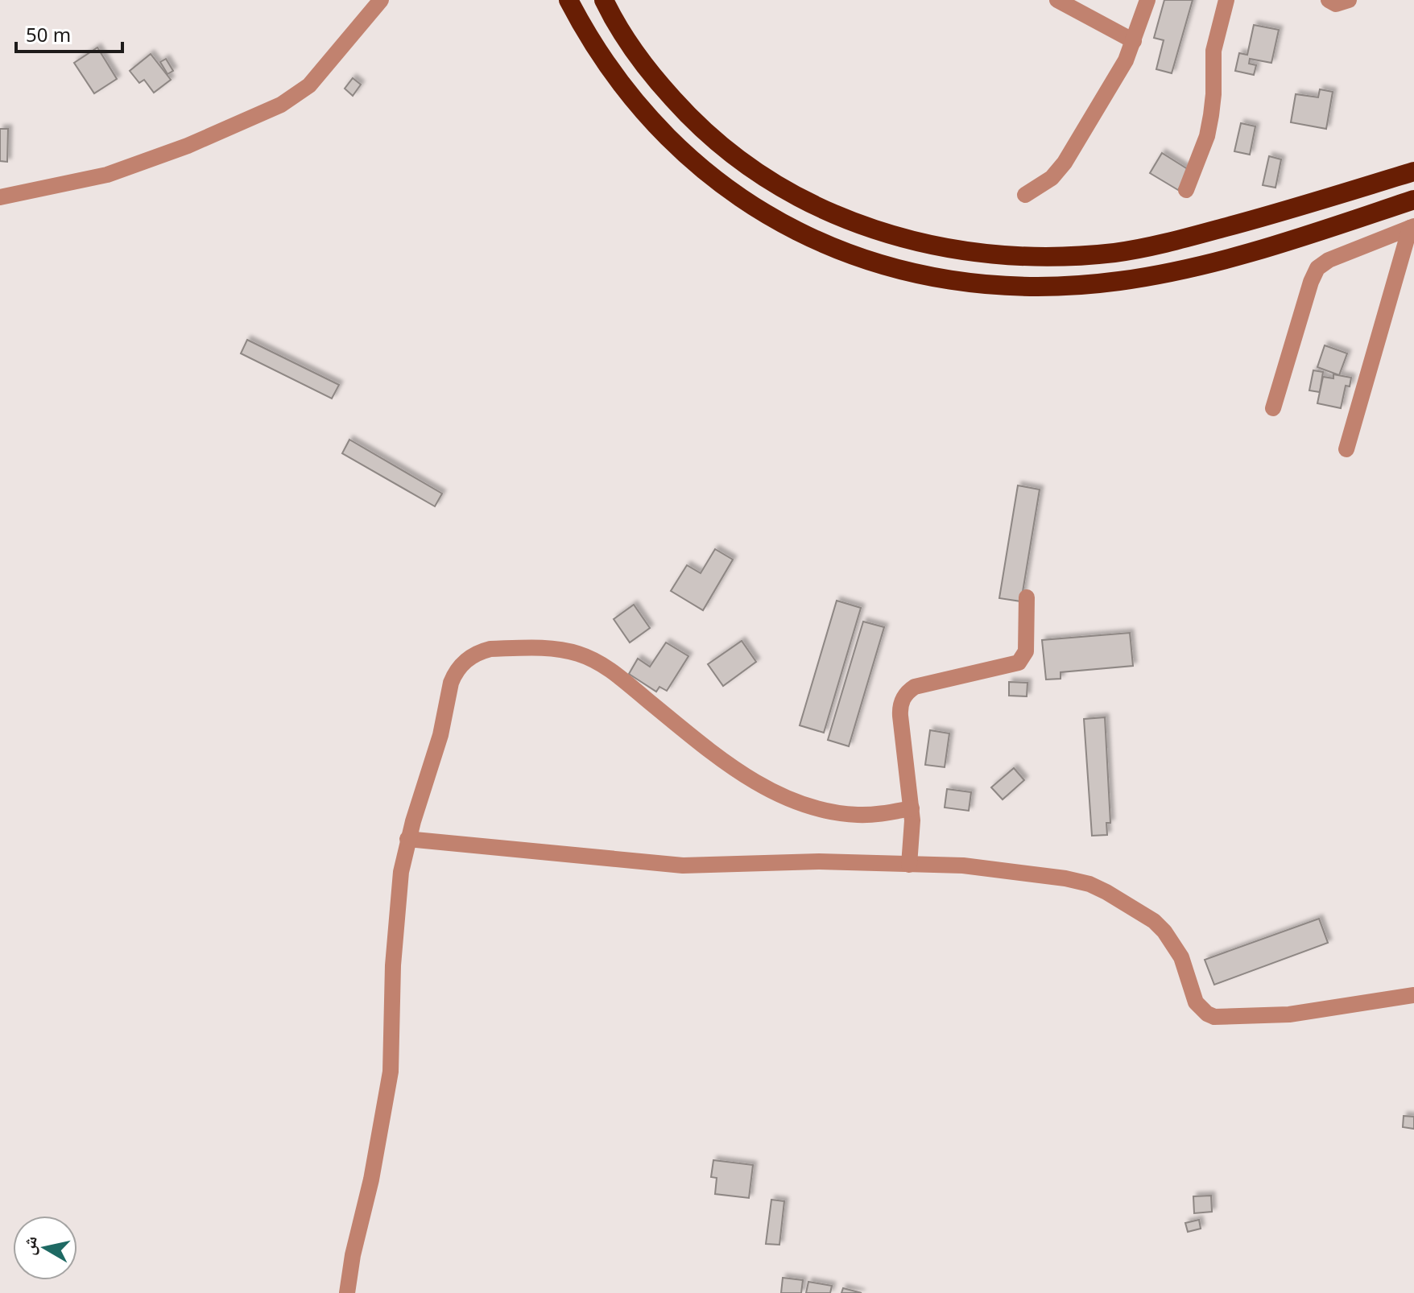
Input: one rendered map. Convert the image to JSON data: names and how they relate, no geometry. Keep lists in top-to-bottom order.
{
  "scale_bar": "50 m",
  "north": "left"
}
